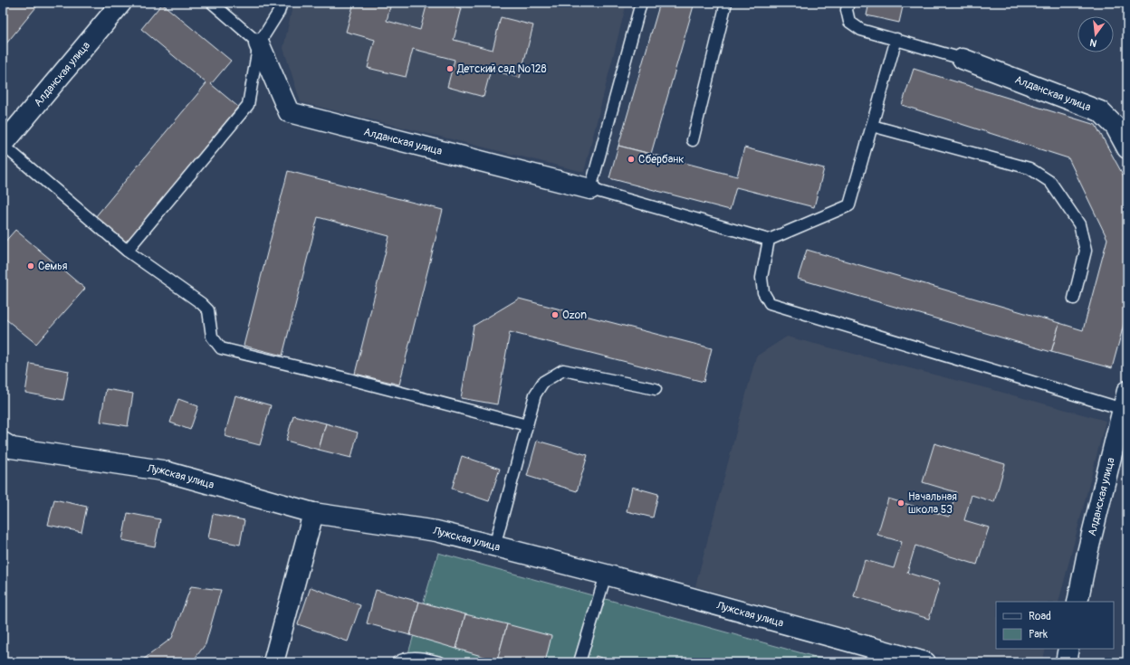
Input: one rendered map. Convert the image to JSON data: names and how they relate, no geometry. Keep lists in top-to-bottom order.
{
  "streets": {
    "street": ["Алданская улица", "Лужская улица"]
  },
  "places": [
    "Детский сад №128",
    "Сбербанк",
    "Семья",
    "Ozon",
    "Начальная школа 53"
  ],
  "legend": ["Road", "Park"],
  "north": "bottom"
}
